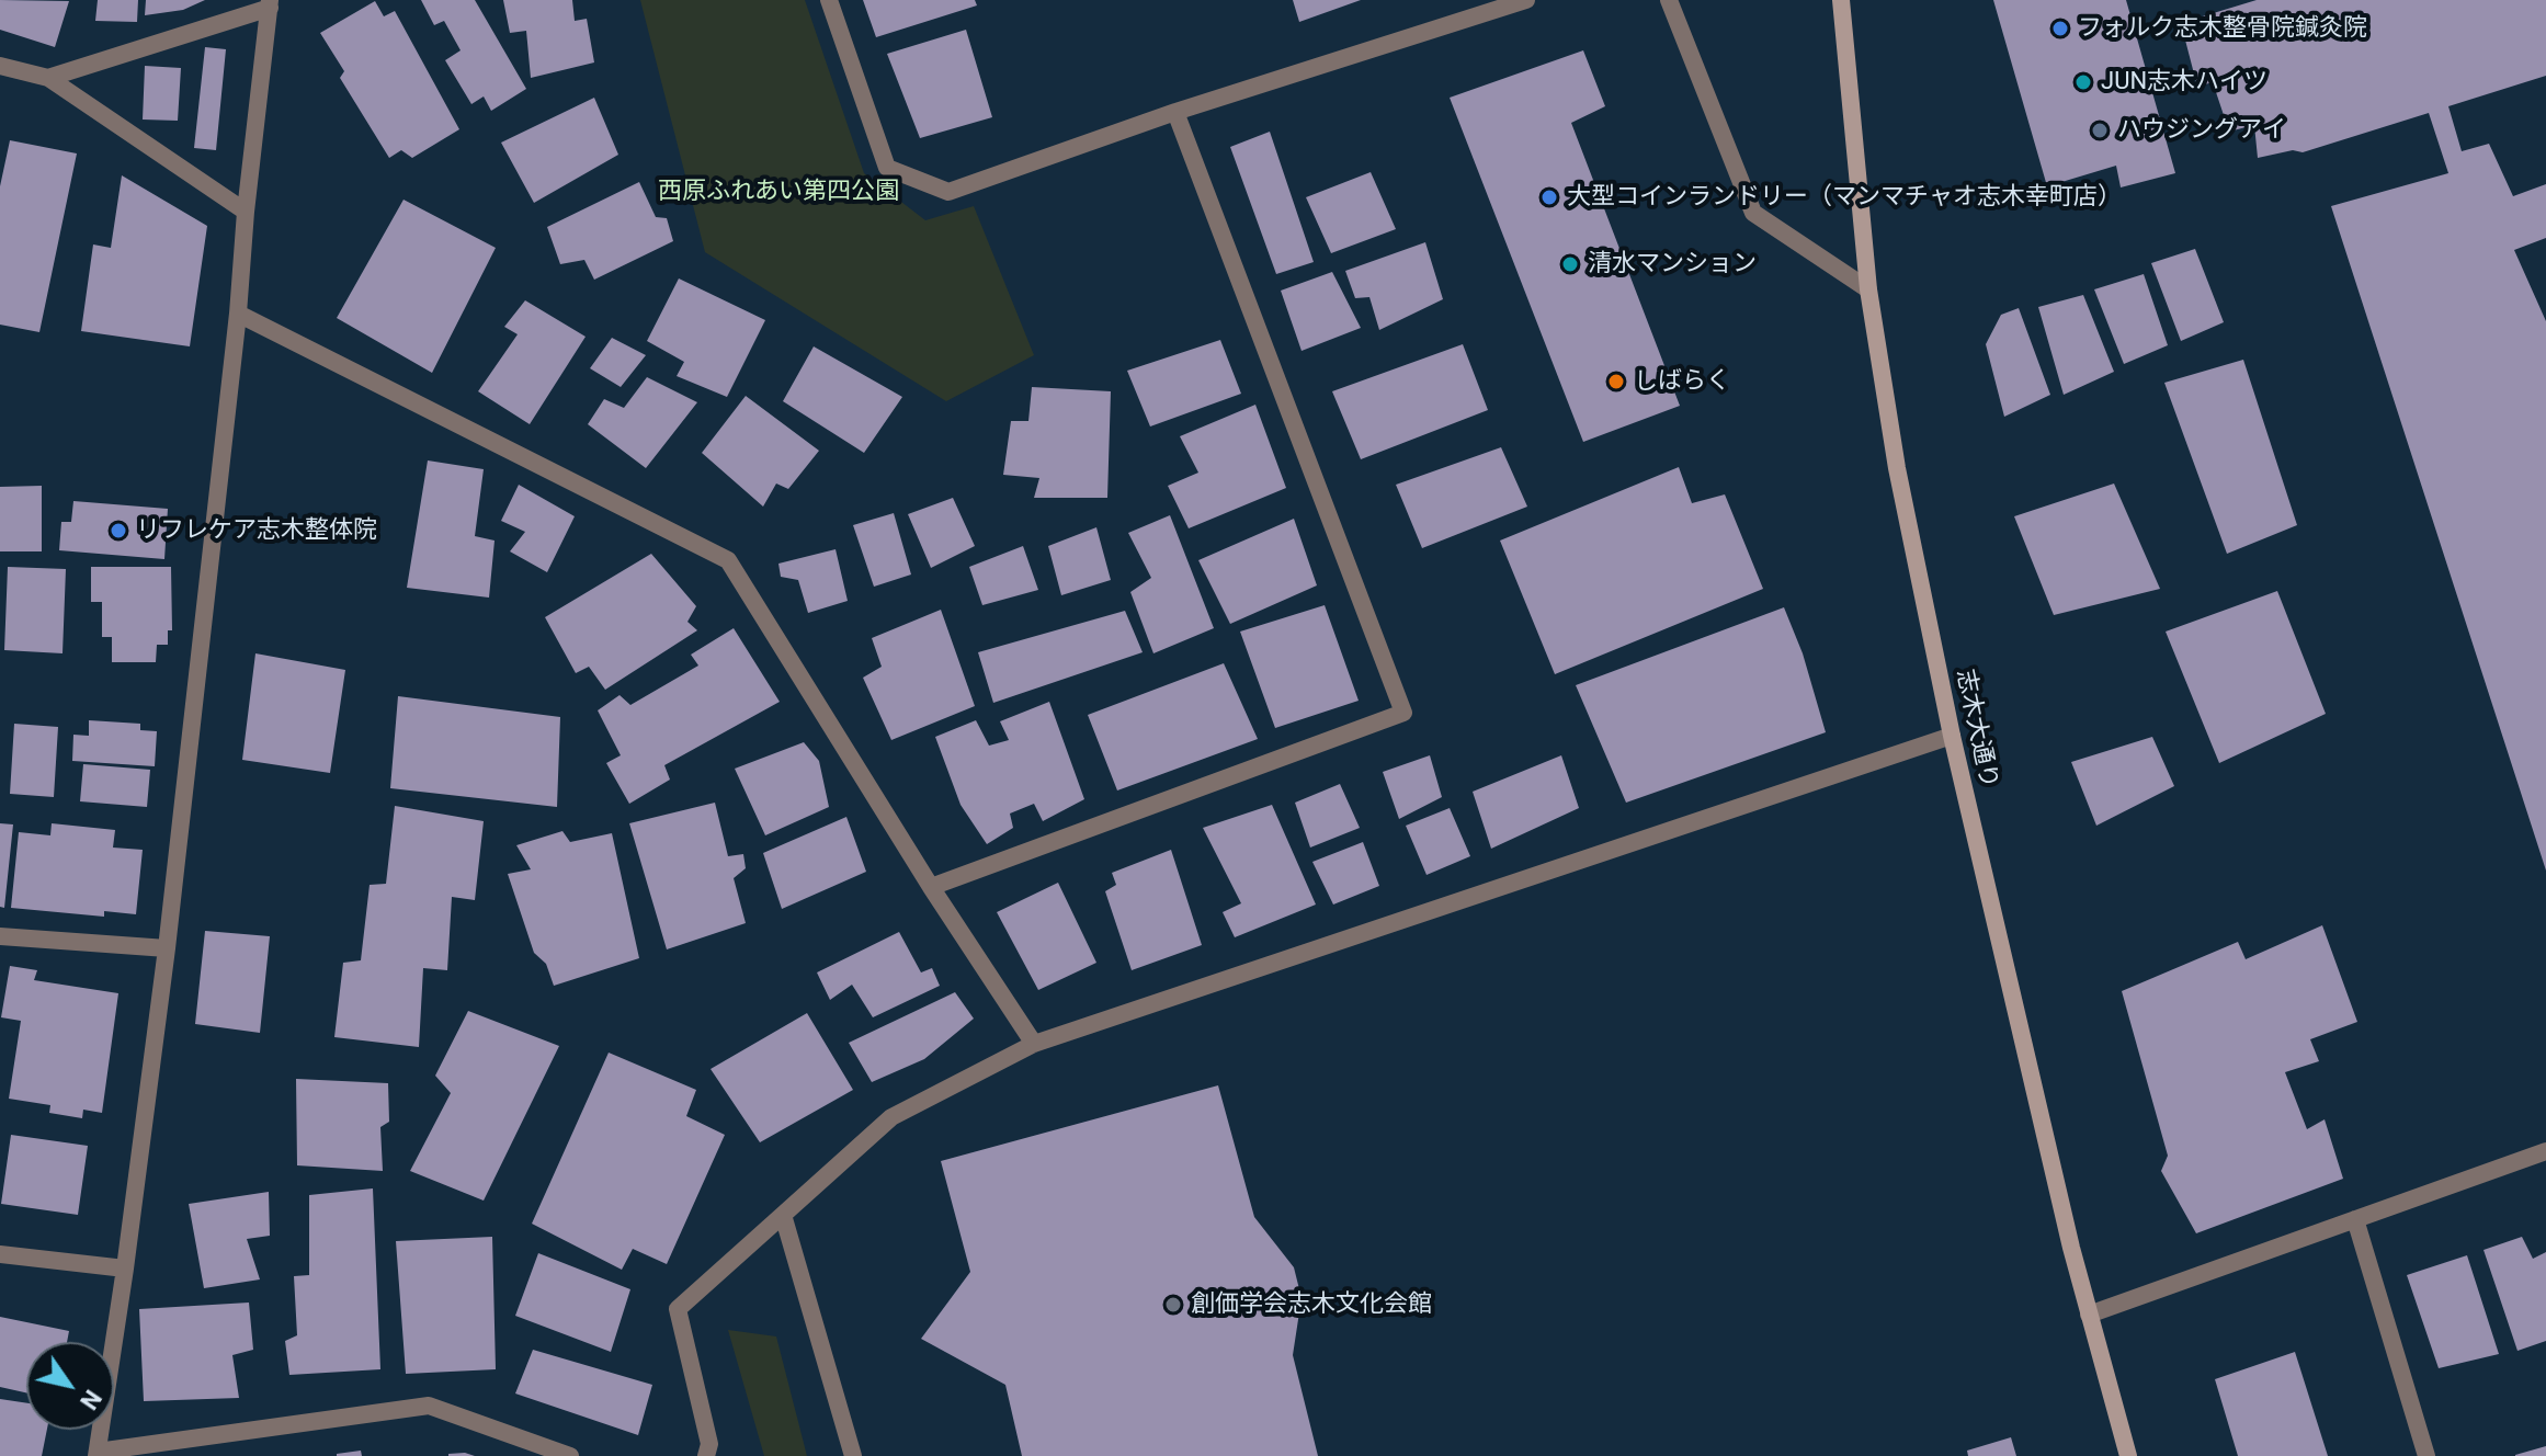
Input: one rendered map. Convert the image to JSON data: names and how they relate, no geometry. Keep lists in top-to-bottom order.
{
  "streets": {
    "main road": ["志木大通り"]
  },
  "parks": ["西原ふれあい第四公園"],
  "places": [
    "フォルク志木整骨院鍼灸院",
    "JUN志木ハイツ",
    "ハウジングアイ",
    "大型コインランドリー（マンマチャオ志木幸町店）",
    "清水マンション",
    "しばらく",
    "リフレケア志木整体院",
    "創価学会志木文化会館"
  ],
  "north": "bottom right"
}
